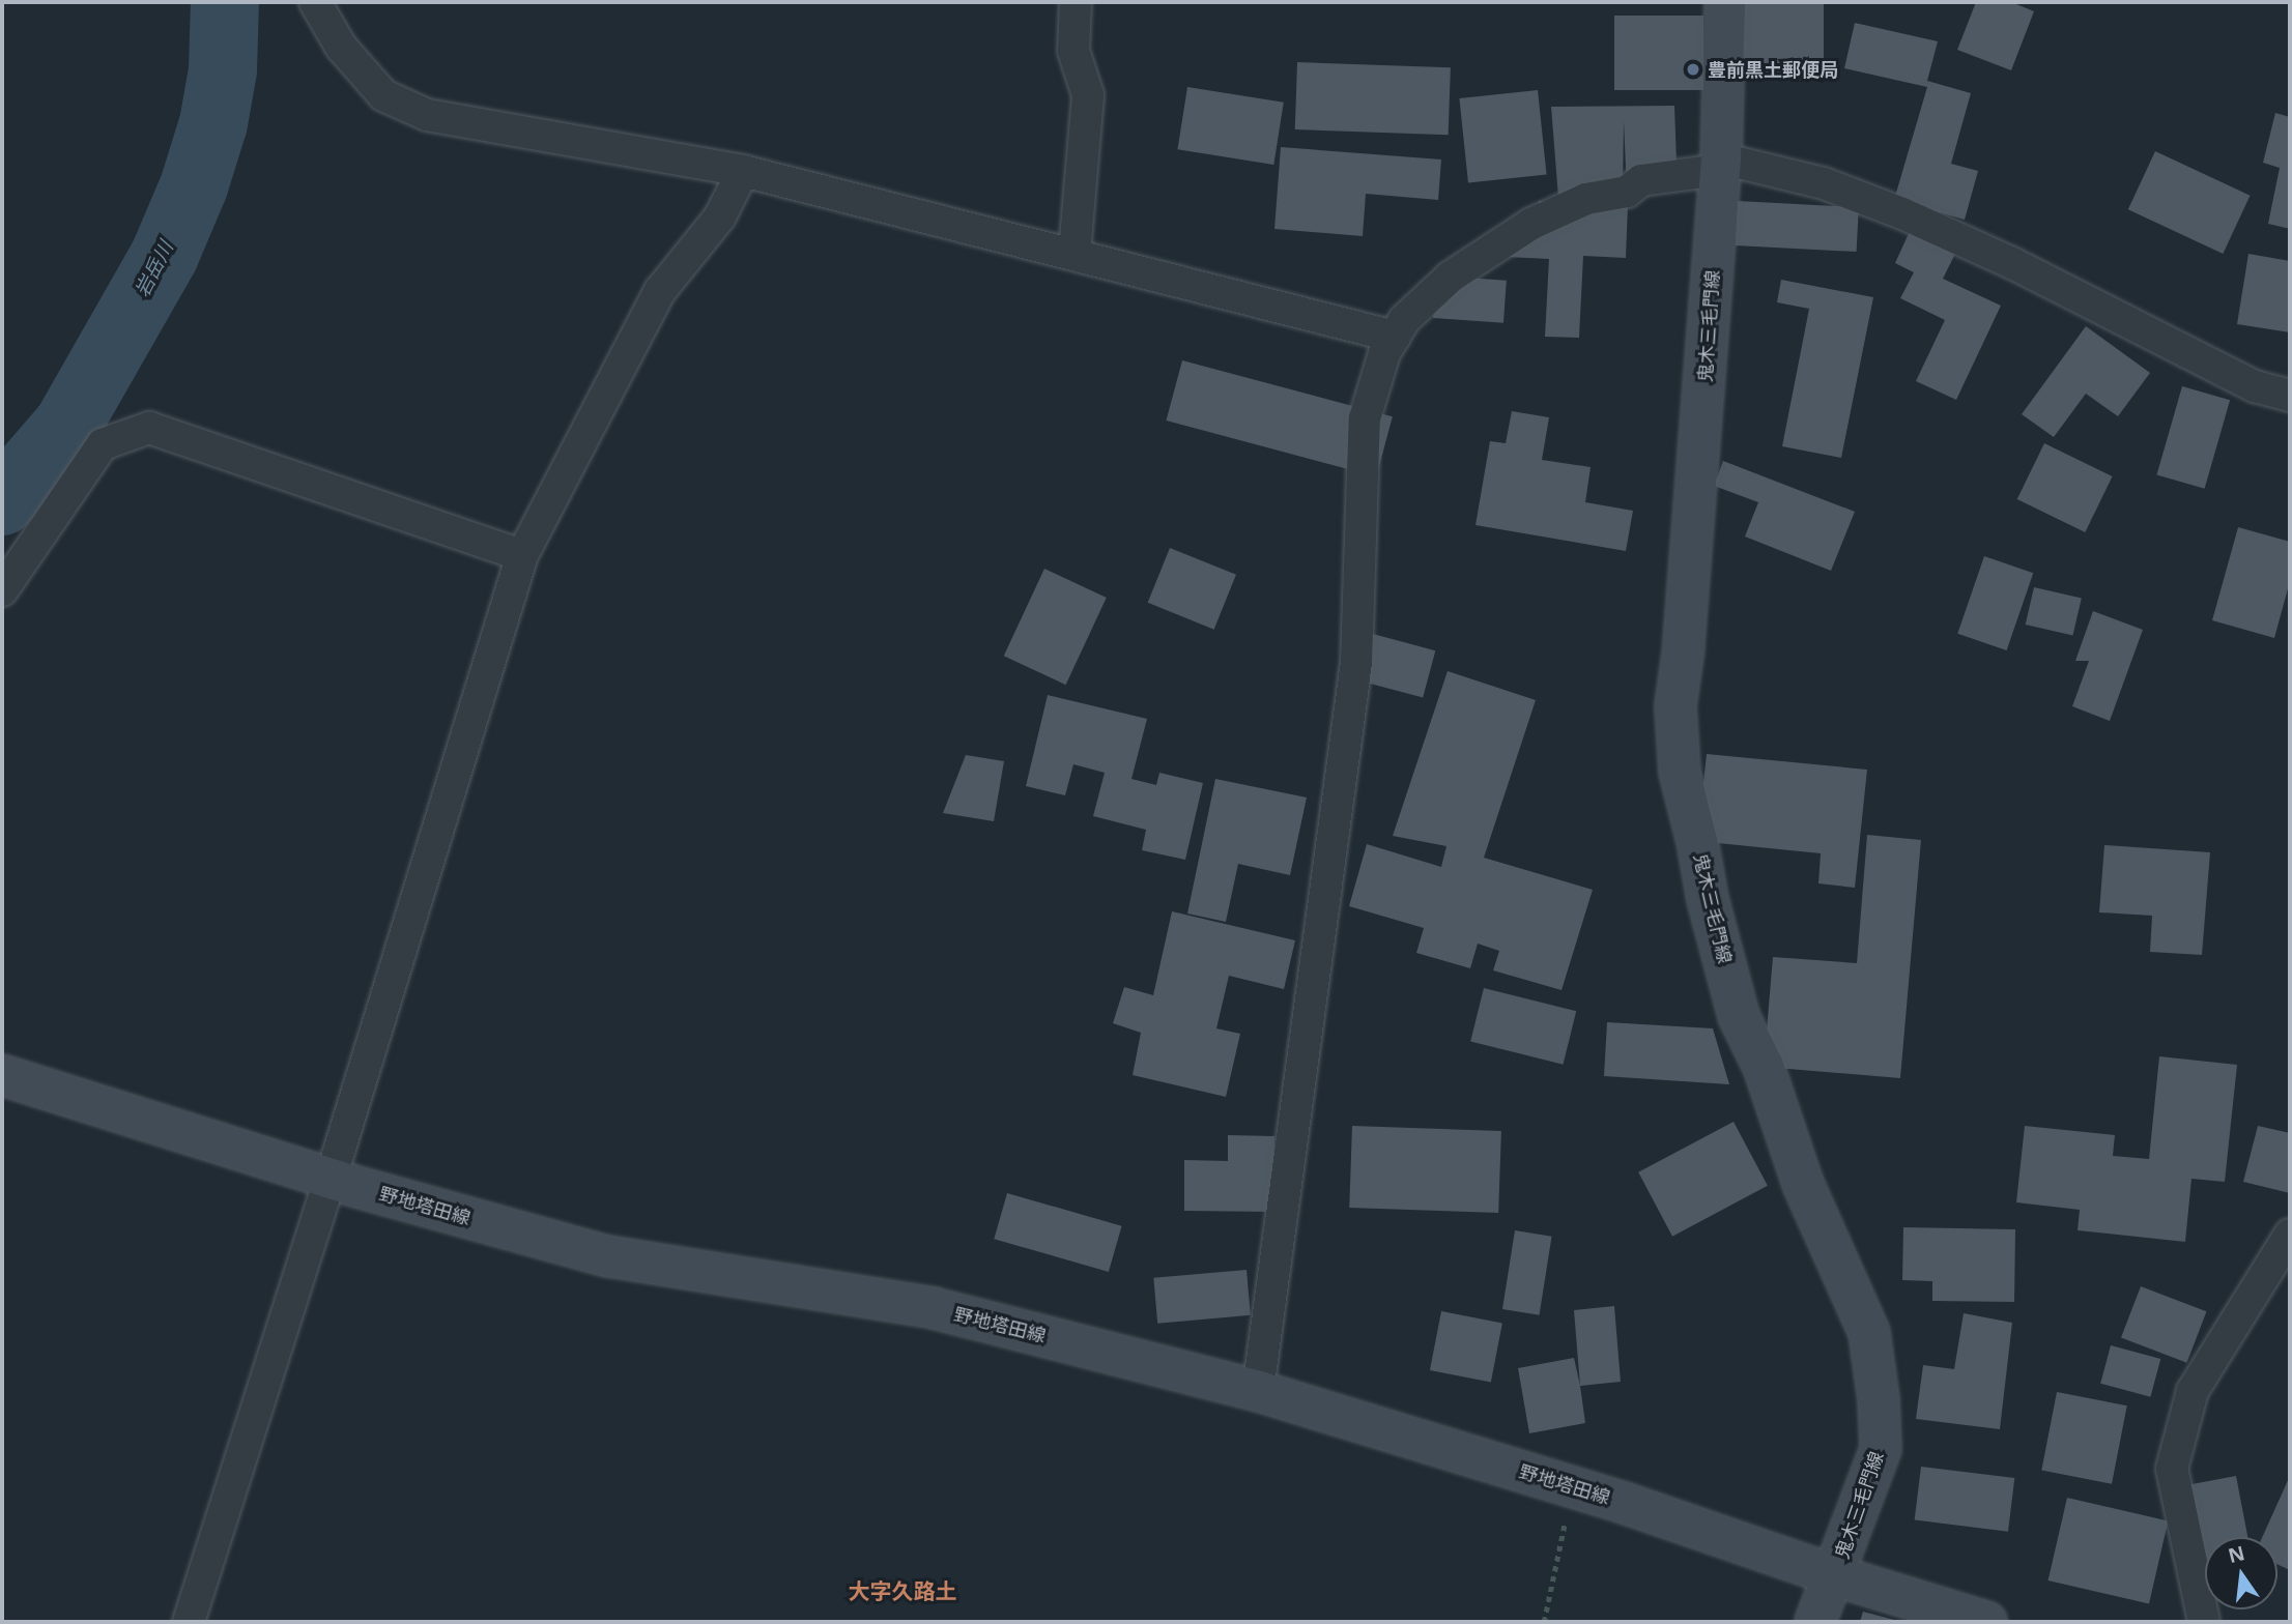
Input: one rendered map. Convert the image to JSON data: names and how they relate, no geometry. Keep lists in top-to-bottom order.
{
  "streets": {
    "main road": ["鬼木三毛門線", "野地塔田線"]
  },
  "crossings": [
    ["鬼木三毛門線", "野地塔田線"]
  ],
  "districts": ["大字久路土"],
  "water": ["岩岳川"],
  "places": ["豊前黒土郵便局"],
  "north": "top"
}
